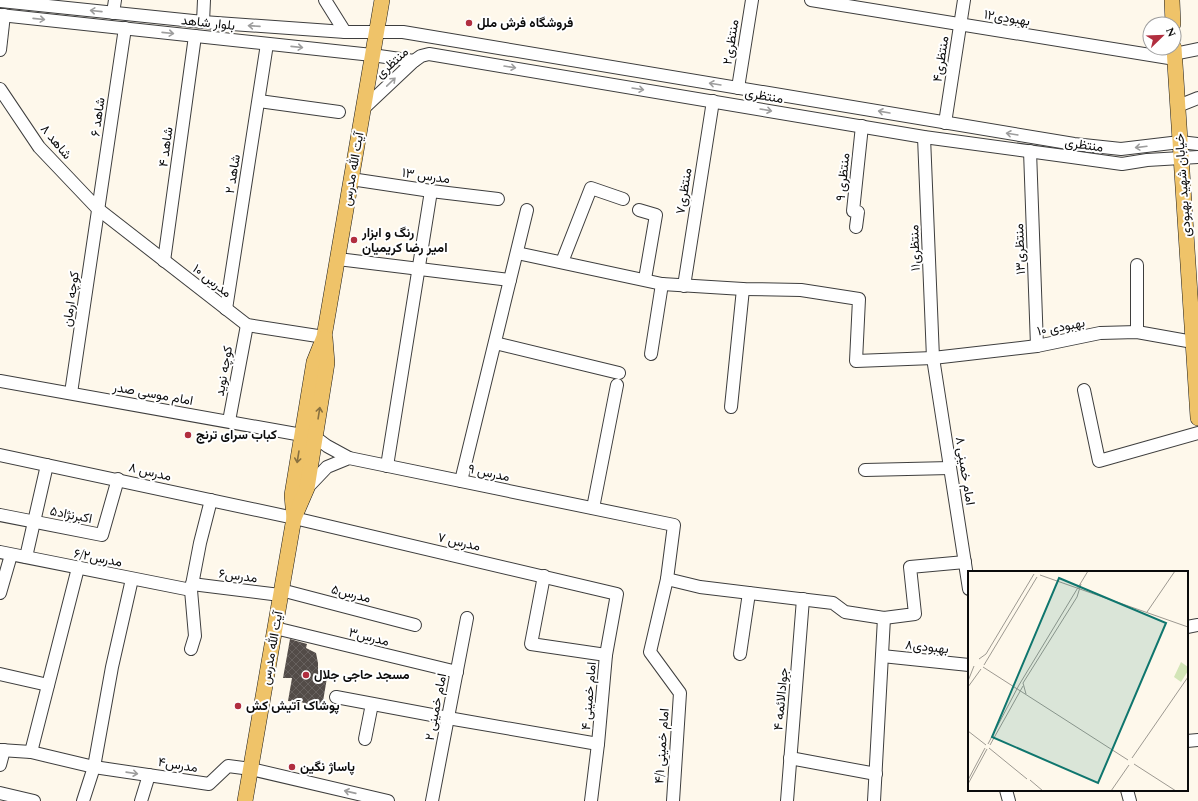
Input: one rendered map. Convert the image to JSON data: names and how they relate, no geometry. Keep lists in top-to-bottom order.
{
  "streets": {
    "main road": ["آیت الله مدرس", "خیابان شهید بهبودی"],
    "street": [
      "بهبودی۱۲",
      "بلوار شاهد",
      "منتظری۲",
      "منتظری۴",
      "منتظری",
      "شاهد ۶",
      "شاهد ۸",
      "شاهد ۴",
      "شاهد ۲",
      "مدرس ۱۳",
      "منتظری ۹",
      "منتظری۷",
      "منتظری۱۱",
      "منتظری۱۳",
      "مدرس ۱۰",
      "کوچه ارمان",
      "بهبودی ۱۰",
      "کوچه نوید",
      "امام موسی صدر",
      "امام خمینی ۸",
      "مدرس ۸",
      "مدرس ۹",
      "اکبرنژاد۵",
      "مدرس ۷",
      "مدرس۶/۲",
      "مدرس۶",
      "مدرس۵",
      "مدرس۳",
      "بهبودی۸",
      "امام خمینی ۴",
      "جوادالائمه ۴",
      "امام خمینی ۲",
      "امام خمینی ۴/۱",
      "مدرس۴"
    ]
  },
  "crossings": [
    ["بهبودی۱۲", "منتظری۴"],
    ["بلوار شاهد", "منتظری"],
    ["بلوار شاهد", "شاهد ۶"],
    ["بلوار شاهد", "شاهد ۴"],
    ["بلوار شاهد", "آیت الله مدرس"],
    ["بلوار شاهد", "شاهد ۲"],
    ["منتظری۲", "منتظری"],
    ["منتظری۴", "منتظری"],
    ["منتظری", "آیت الله مدرس"],
    ["منتظری", "منتظری ۹"],
    ["منتظری", "خیابان شهید بهبودی"],
    ["منتظری", "منتظری۷"],
    ["منتظری", "منتظری۱۱"],
    ["منتظری", "منتظری۱۳"],
    ["شاهد ۶", "شاهد ۸"],
    ["شاهد ۶", "مدرس ۱۰"],
    ["شاهد ۶", "کوچه ارمان"],
    ["شاهد ۸", "مدرس ۱۰"],
    ["شاهد ۸", "کوچه ارمان"],
    ["شاهد ۴", "مدرس ۱۰"],
    ["آیت الله مدرس", "مدرس ۱۳"],
    ["آیت الله مدرس", "امام موسی صدر"],
    ["آیت الله مدرس", "مدرس ۸"],
    ["آیت الله مدرس", "مدرس ۹"],
    ["آیت الله مدرس", "مدرس ۷"],
    ["آیت الله مدرس", "مدرس۶"],
    ["آیت الله مدرس", "مدرس۵"],
    ["آیت الله مدرس", "مدرس۳"],
    ["آیت الله مدرس", "مدرس۴"],
    ["شاهد ۲", "مدرس ۱۰"],
    ["خیابان شهید بهبودی", "بهبودی ۱۰"],
    ["منتظری۱۱", "بهبودی ۱۰"],
    ["منتظری۱۱", "امام خمینی ۸"],
    ["منتظری۱۳", "بهبودی ۱۰"],
    ["مدرس ۱۰", "کوچه ارمان"],
    ["مدرس ۱۰", "کوچه نوید"],
    ["کوچه ارمان", "امام موسی صدر"],
    ["بهبودی ۱۰", "امام خمینی ۸"],
    ["کوچه نوید", "امام موسی صدر"],
    ["امام موسی صدر", "مدرس ۹"],
    ["مدرس ۸", "اکبرنژاد۵"],
    ["مدرس ۸", "مدرس ۷"],
    ["مدرس ۹", "امام خمینی ۴/۱"],
    ["مدرس ۷", "امام خمینی ۴"],
    ["مدرس۶/۲", "مدرس۶"],
    ["مدرس۶", "مدرس۵"],
    ["مدرس۳", "امام خمینی ۲"]
  ],
  "places": [
    "فروشگاه فرش ملل",
    "رنگ و ابزار امیر رضا کریمیان",
    "کباب سرای ترنج",
    "مسجد حاجی جلال",
    "پوشاک آتیش کش",
    "پاساژ نگین"
  ],
  "north": "top right"
}
